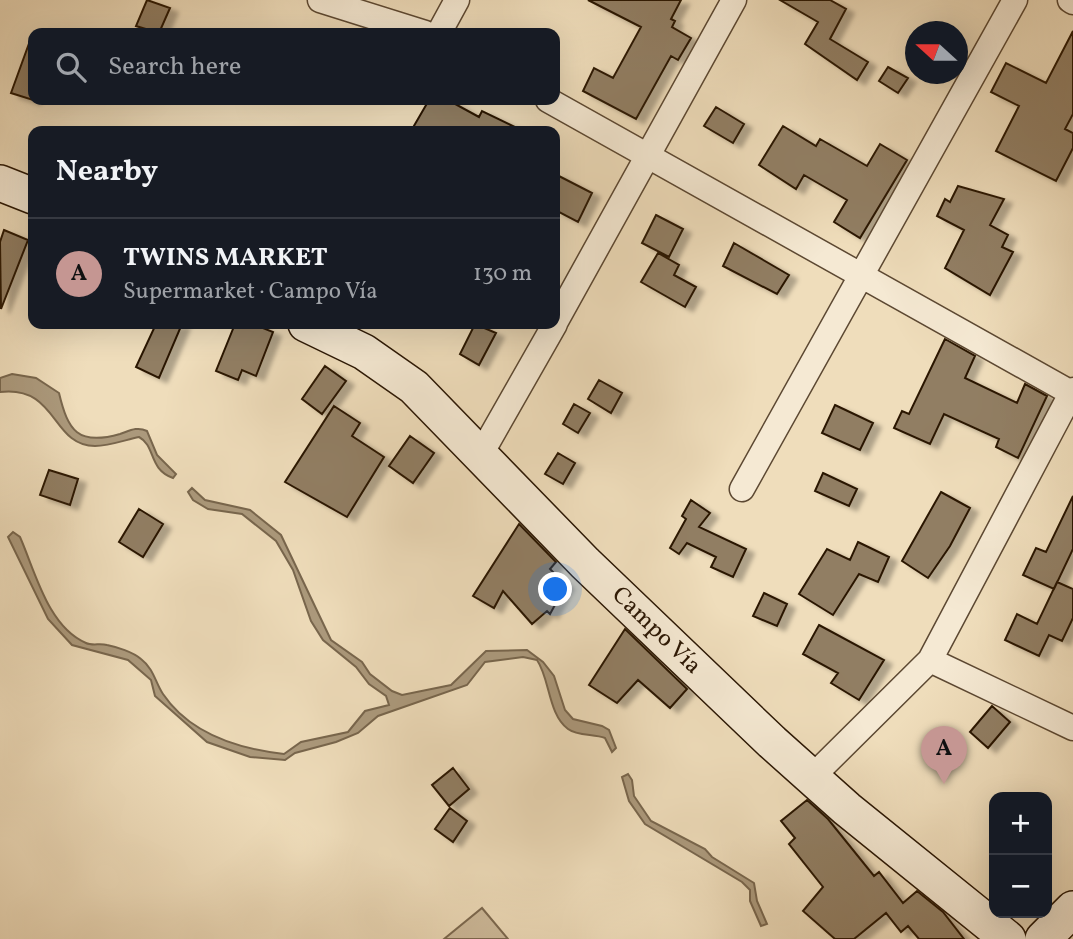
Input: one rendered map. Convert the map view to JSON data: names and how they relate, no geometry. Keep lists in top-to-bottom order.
{
  "streets": {
    "street": ["Campo Vía"]
  },
  "north": "left",
  "page": {
    "search": "Search here",
    "heading": "Nearby",
    "list": [
      {
        "mark": "A",
        "name": "TWINS MARKET",
        "note": "Supermarket · Campo Vía",
        "value": "130 m"
      }
    ],
    "pins": "A",
    "map_buttons": ["+", "−"]
  }
}
